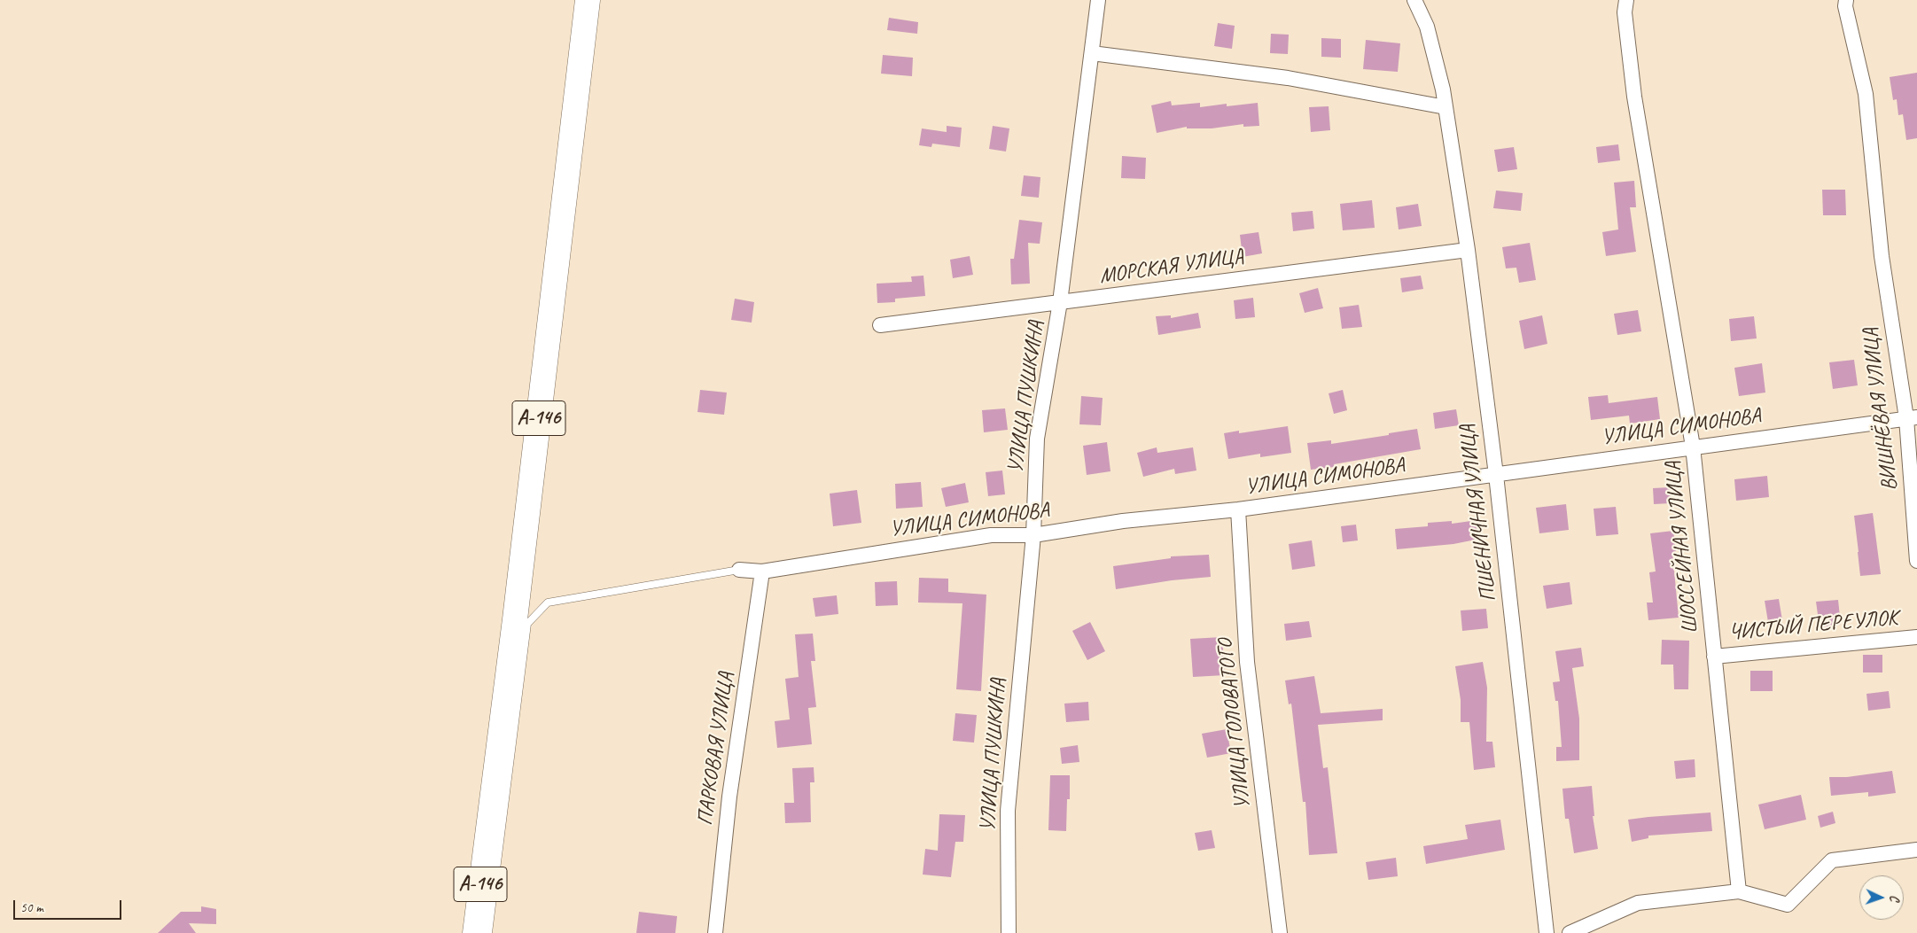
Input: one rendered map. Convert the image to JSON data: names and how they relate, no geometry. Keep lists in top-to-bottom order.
{
  "streets": {
    "highway": ["А-146"],
    "street": [
      "МОРСКАЯ УЛИЦА",
      "УЛИЦА ПУШКИНА",
      "ВИШНЁВАЯ УЛИЦА",
      "УЛИЦА СИМОНОВА",
      "ПШЕНИЧНАЯ УЛИЦА",
      "ШОССЕЙНАЯ УЛИЦА",
      "ЧИСТЫЙ ПЕРЕУЛОК",
      "УЛИЦА ГОЛОВАТОГО",
      "ПАРКОВАЯ УЛИЦА"
    ]
  },
  "crossings": [
    ["МОРСКАЯ УЛИЦА", "УЛИЦА ПУШКИНА"],
    ["МОРСКАЯ УЛИЦА", "ПШЕНИЧНАЯ УЛИЦА"],
    ["УЛИЦА ПУШКИНА", "УЛИЦА СИМОНОВА"],
    ["ВИШНЁВАЯ УЛИЦА", "УЛИЦА СИМОНОВА"],
    ["УЛИЦА СИМОНОВА", "ПШЕНИЧНАЯ УЛИЦА"],
    ["УЛИЦА СИМОНОВА", "ШОССЕЙНАЯ УЛИЦА"],
    ["УЛИЦА СИМОНОВА", "УЛИЦА ГОЛОВАТОГО"],
    ["УЛИЦА СИМОНОВА", "ПАРКОВАЯ УЛИЦА"],
    ["ШОССЕЙНАЯ УЛИЦА", "ЧИСТЫЙ ПЕРЕУЛОК"]
  ],
  "scale_bar": "50 m",
  "north": "right"
}
